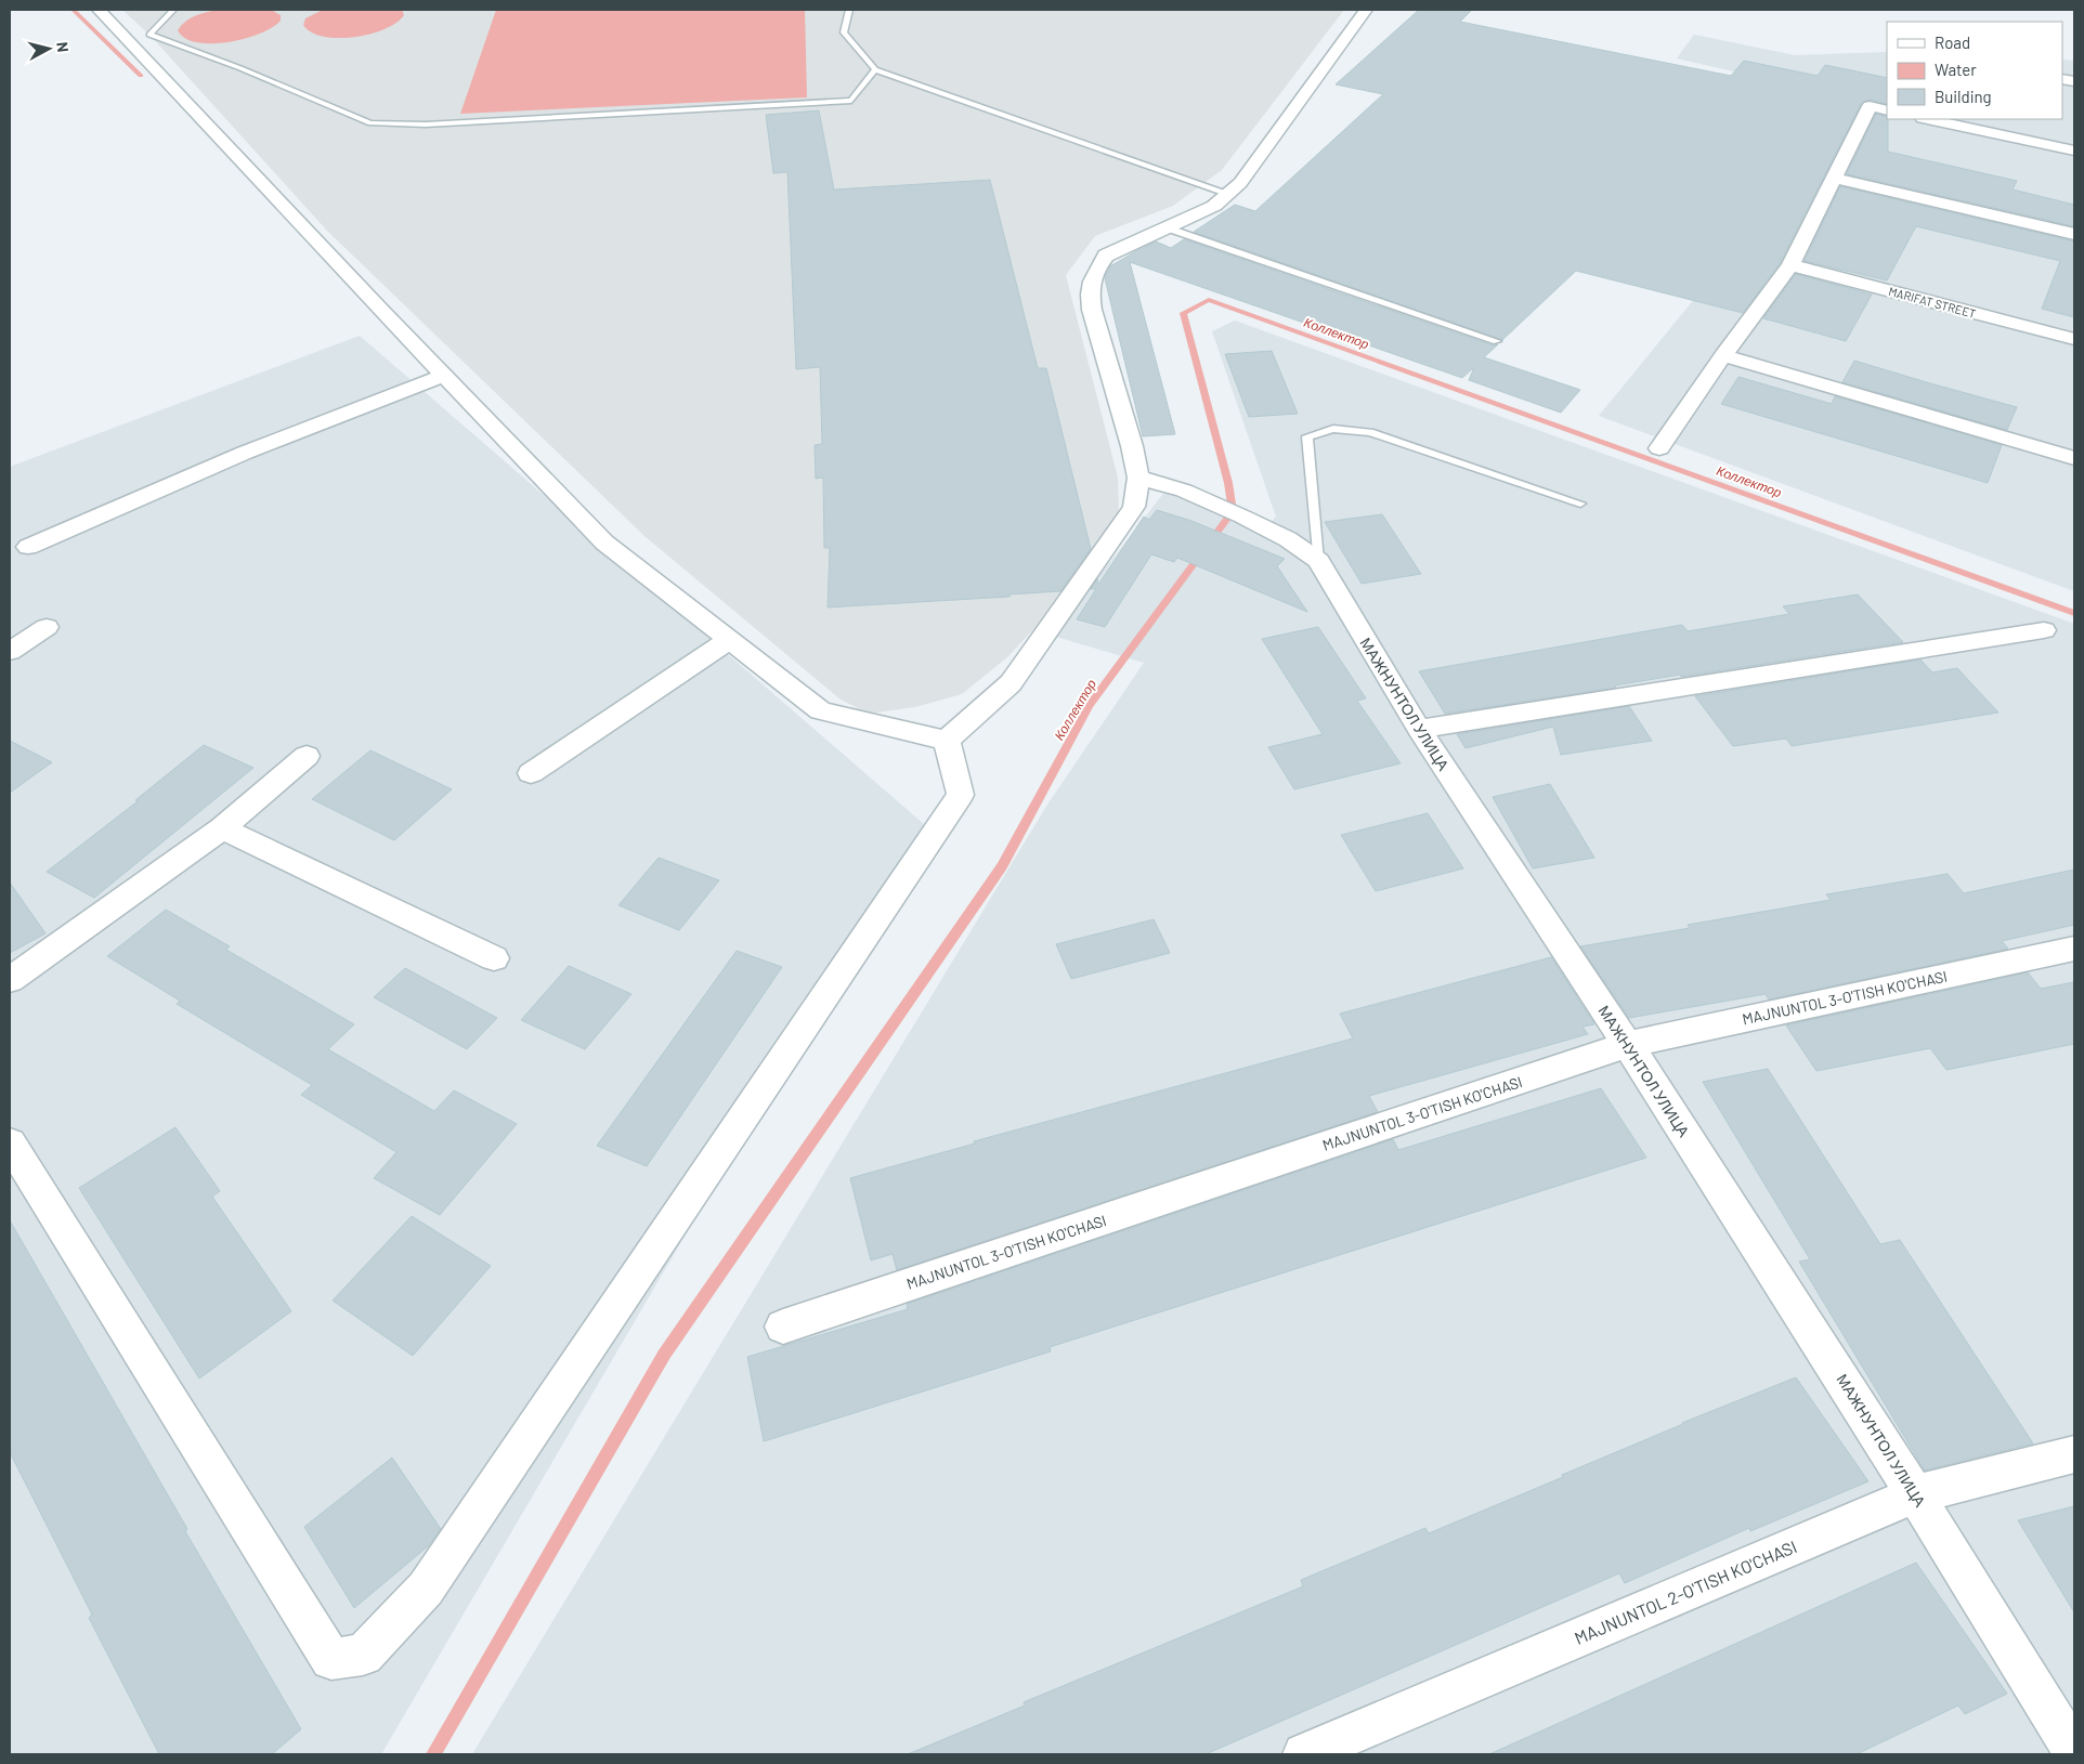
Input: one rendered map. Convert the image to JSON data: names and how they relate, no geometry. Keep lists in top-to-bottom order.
{
  "streets": {
    "street": [
      "MARIFAT STREET",
      "МАЖНУНТОЛ УЛИЦА",
      "MAJNUNTOL 3-O'TISH KO'CHASI",
      "MAJNUNTOL 2-O'TISH KO'CHASI"
    ]
  },
  "crossings": [
    ["МАЖНУНТОЛ УЛИЦА", "MAJNUNTOL 3-O'TISH KO'CHASI"],
    ["МАЖНУНТОЛ УЛИЦА", "MAJNUNTOL 2-O'TISH KO'CHASI"]
  ],
  "water": ["Коллектор"],
  "legend": ["Road", "Water", "Building"],
  "north": "right"
}
